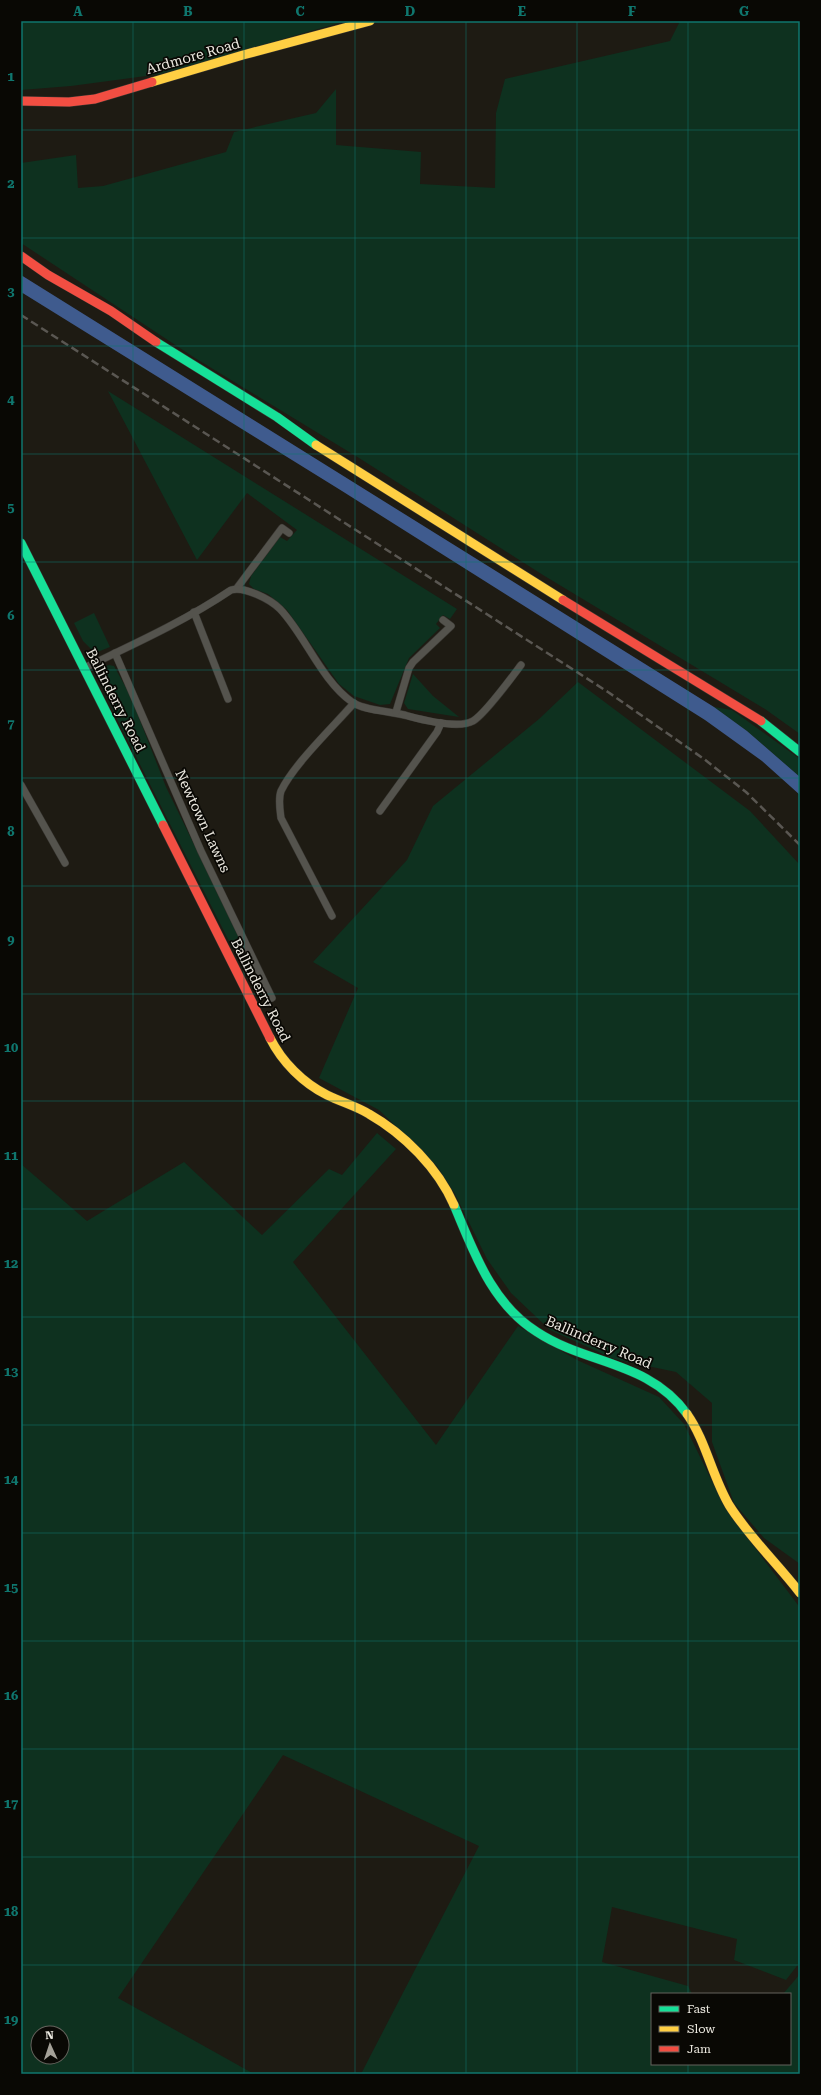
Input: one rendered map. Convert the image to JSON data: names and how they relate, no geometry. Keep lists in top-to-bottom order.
{
  "streets": {
    "street": ["Ardmore Road", "Ballinderry Road", "Newtown Lawns"]
  },
  "legend": ["Fast", "Slow", "Jam"],
  "north": "top",
  "grid": {
    "columns": [
      "A",
      "B",
      "C",
      "D",
      "E",
      "F",
      "G"
    ],
    "rows": [
      "1",
      "2",
      "3",
      "4",
      "5",
      "6",
      "7",
      "8",
      "9",
      "10",
      "11",
      "12",
      "13",
      "14",
      "15",
      "16",
      "17",
      "18",
      "19"
    ]
  }
}
